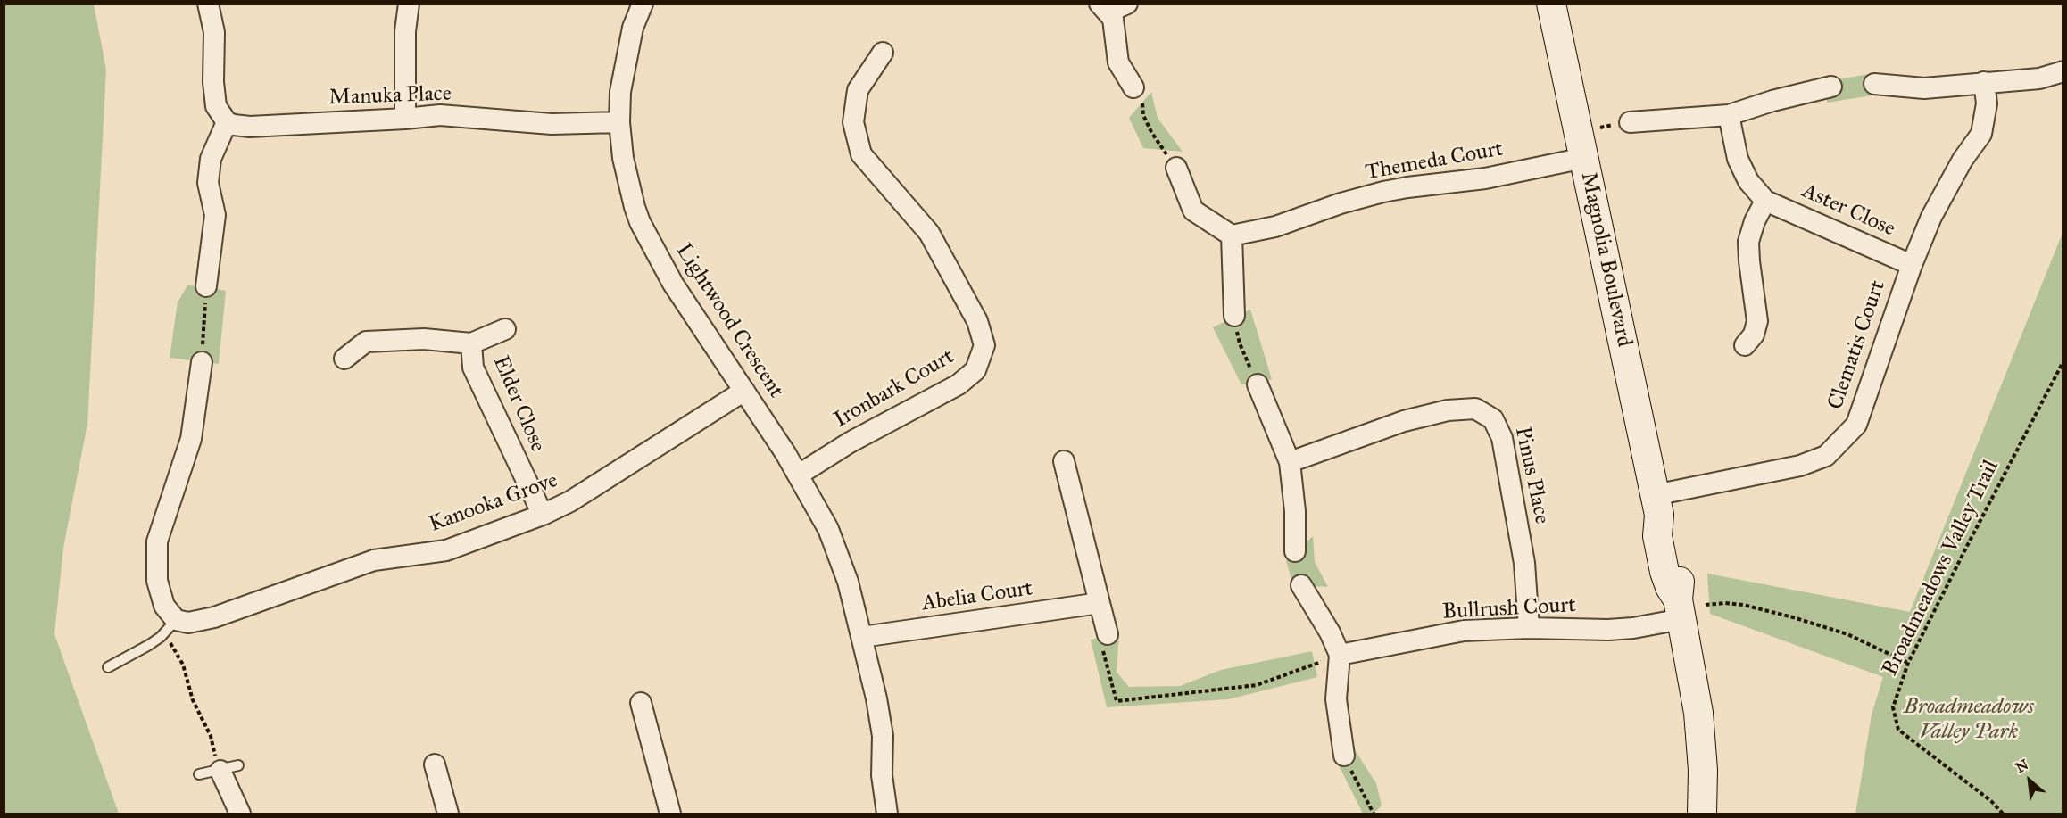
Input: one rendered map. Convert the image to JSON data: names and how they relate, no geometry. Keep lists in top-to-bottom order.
{
  "streets": {
    "street": [
      "Manuka Place",
      "Themeda Court",
      "Aster Close",
      "Magnolia Boulevard",
      "Lightwood Crescent",
      "Clematis Court",
      "Ironbark Court",
      "Elder Close",
      "Pinus Place",
      "Kanooka Grove",
      "Abelia Court",
      "Bullrush Court"
    ],
    "path": ["Broadmeadows Valley Trail"]
  },
  "crossings": [
    ["Manuka Place", "Lightwood Crescent"],
    ["Themeda Court", "Magnolia Boulevard"],
    ["Aster Close", "Clematis Court"],
    ["Magnolia Boulevard", "Clematis Court"],
    ["Magnolia Boulevard", "Bullrush Court"],
    ["Lightwood Crescent", "Ironbark Court"],
    ["Lightwood Crescent", "Kanooka Grove"],
    ["Lightwood Crescent", "Abelia Court"],
    ["Elder Close", "Kanooka Grove"],
    ["Pinus Place", "Bullrush Court"]
  ],
  "parks": ["Broadmeadows Valley Park"],
  "north": "top left"
}
